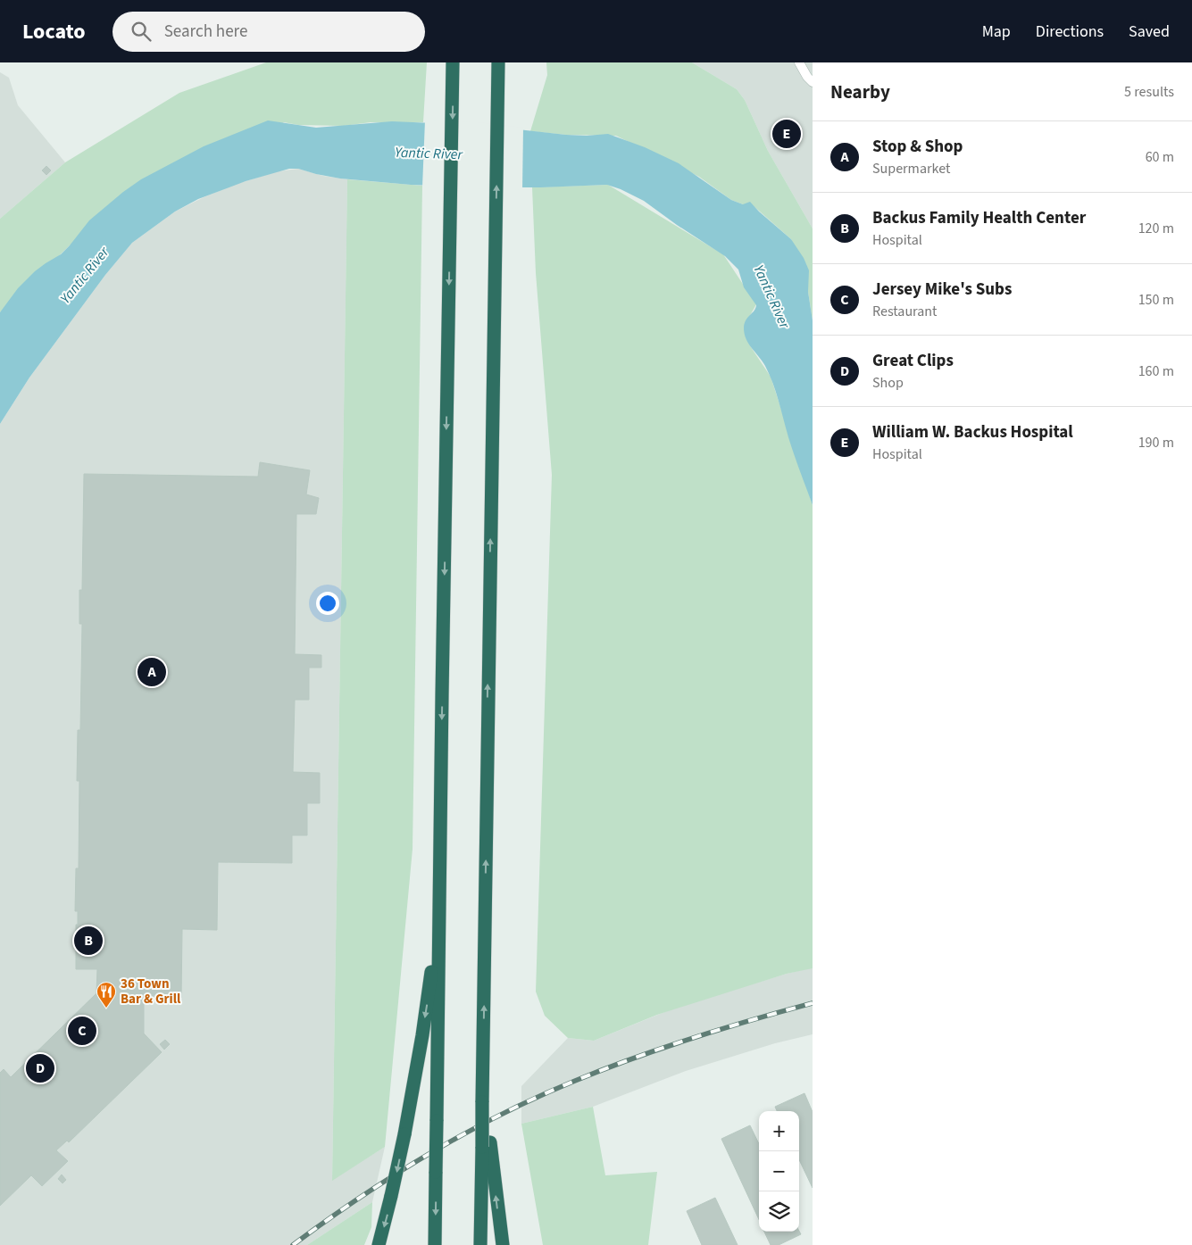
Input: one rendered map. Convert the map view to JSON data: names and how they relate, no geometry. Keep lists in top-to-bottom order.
{
  "water": ["Yantic River"],
  "places": {
    "restaurant": ["36 Town Bar & Grill"]
  },
  "page": {
    "header": "Locato",
    "search": "Search here",
    "nav": ["Map", "Directions", "Saved"],
    "heading": ["Nearby", "5 results"],
    "pins": [
      "E",
      "A",
      "B",
      "C",
      "D"
    ],
    "list": [
      {
        "mark": "A",
        "name": "Stop & Shop",
        "note": "Supermarket",
        "value": "60 m"
      },
      {
        "mark": "B",
        "name": "Backus Family Health Center",
        "note": "Hospital",
        "value": "120 m"
      },
      {
        "mark": "C",
        "name": "Jersey Mike's Subs",
        "note": "Restaurant",
        "value": "150 m"
      },
      {
        "mark": "D",
        "name": "Great Clips",
        "note": "Shop",
        "value": "160 m"
      },
      {
        "mark": "E",
        "name": "William W. Backus Hospital",
        "note": "Hospital",
        "value": "190 m"
      }
    ],
    "map_buttons": ["+", "−"]
  }
}
